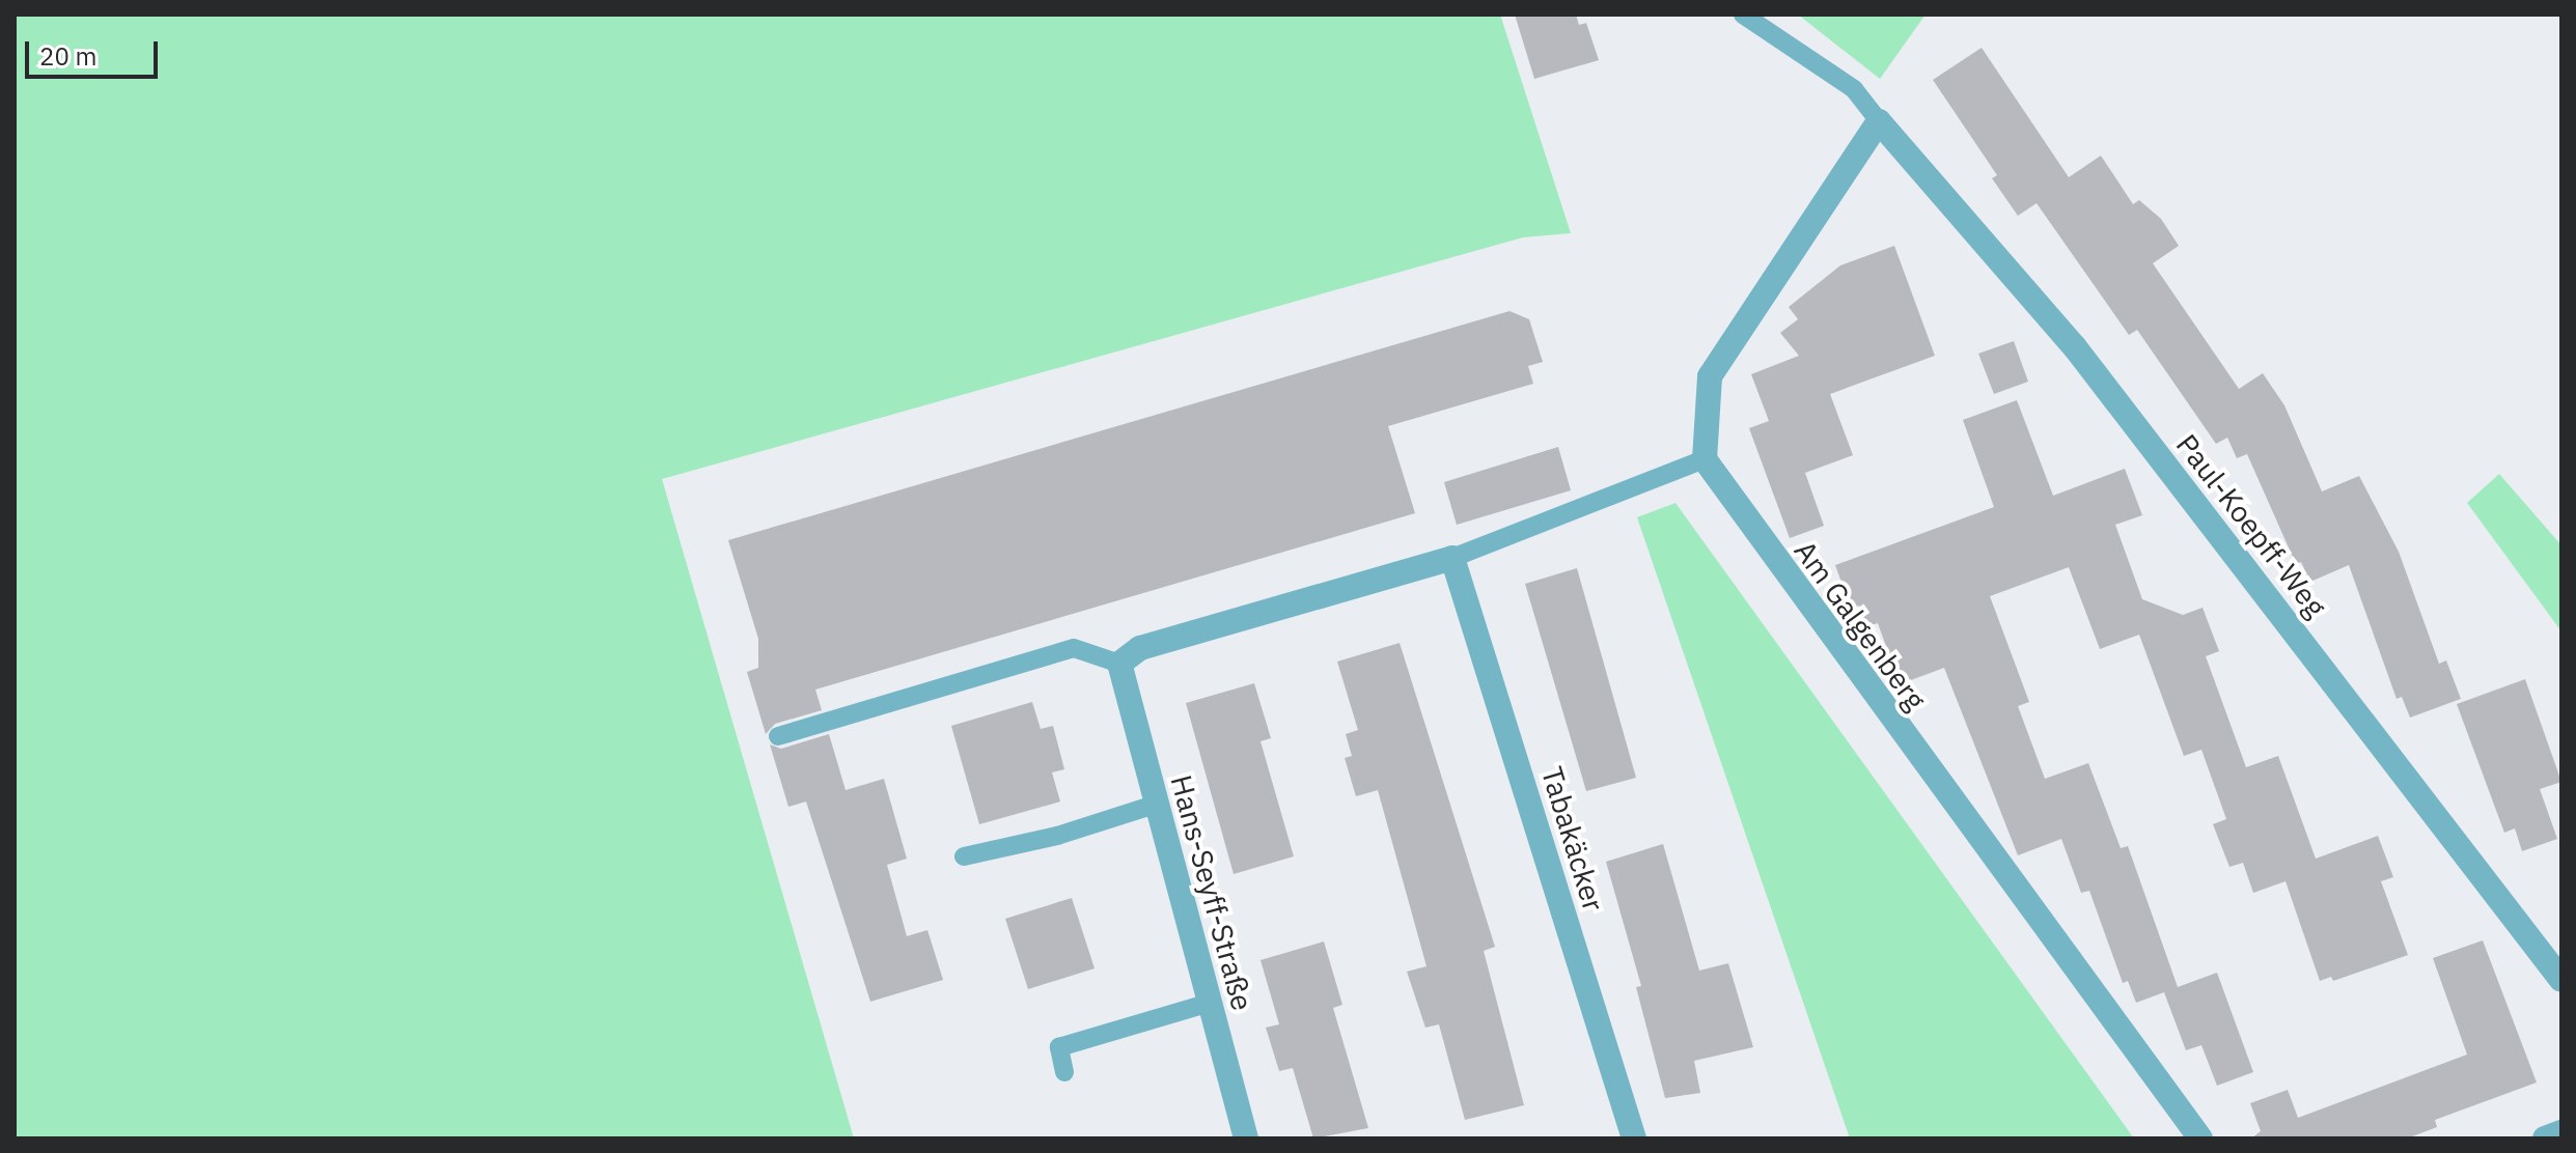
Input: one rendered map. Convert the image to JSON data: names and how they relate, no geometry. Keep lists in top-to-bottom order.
{
  "streets": {
    "street": [
      "Paul-Koepff-Weg",
      "Am Galgenberg",
      "Tabakäcker",
      "Hans-Seyff-Straße"
    ]
  },
  "scale_bar": "20 m"
}
